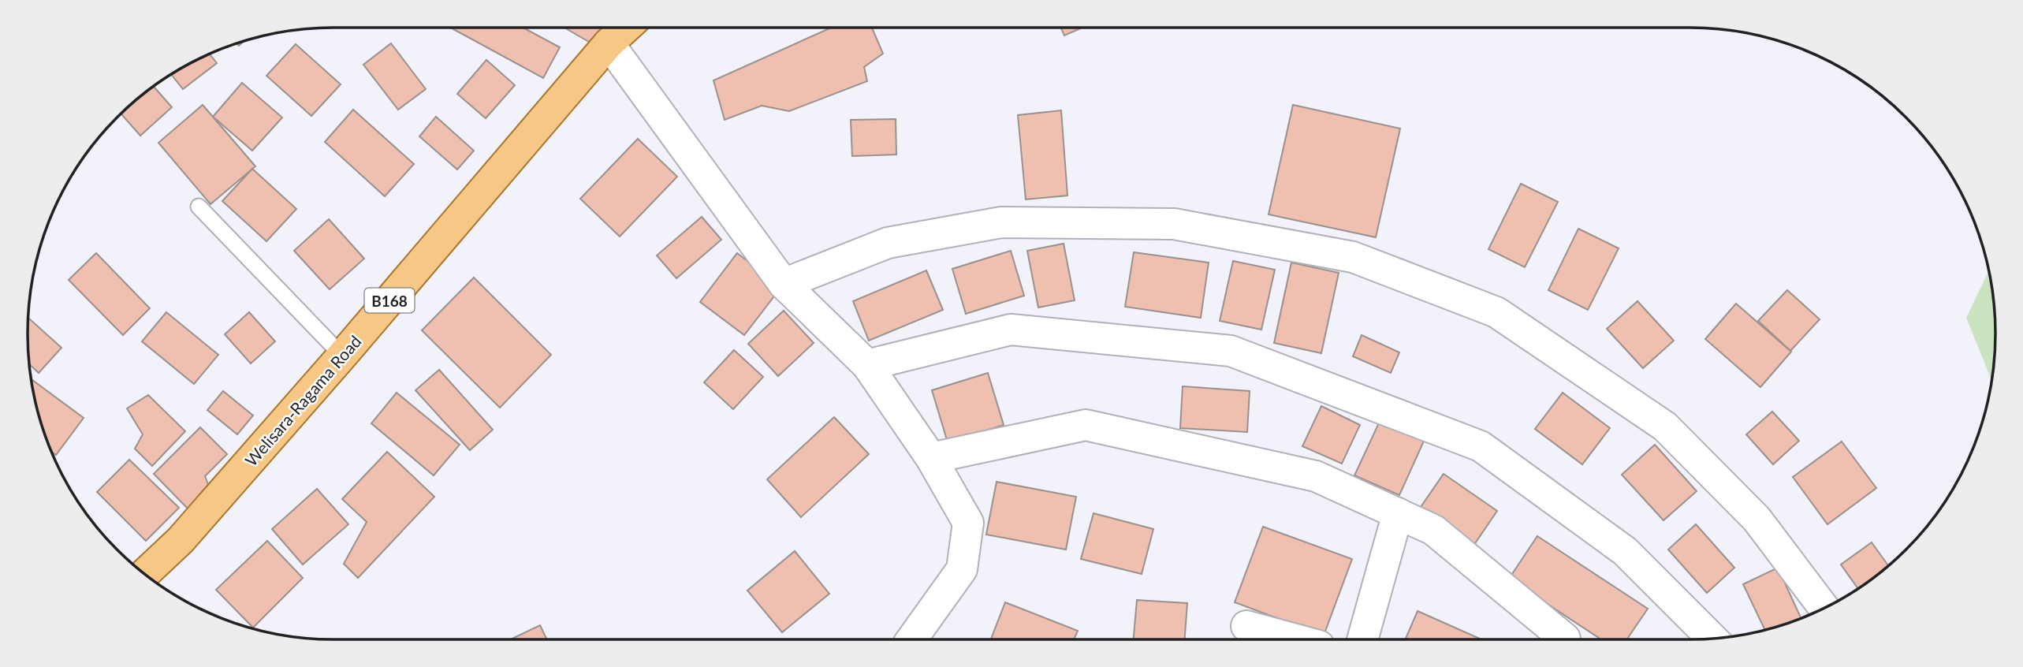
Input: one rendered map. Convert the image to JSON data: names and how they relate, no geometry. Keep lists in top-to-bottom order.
{
  "streets": {
    "main road": ["B168", "Welisara-Ragama Road"]
  }
}
